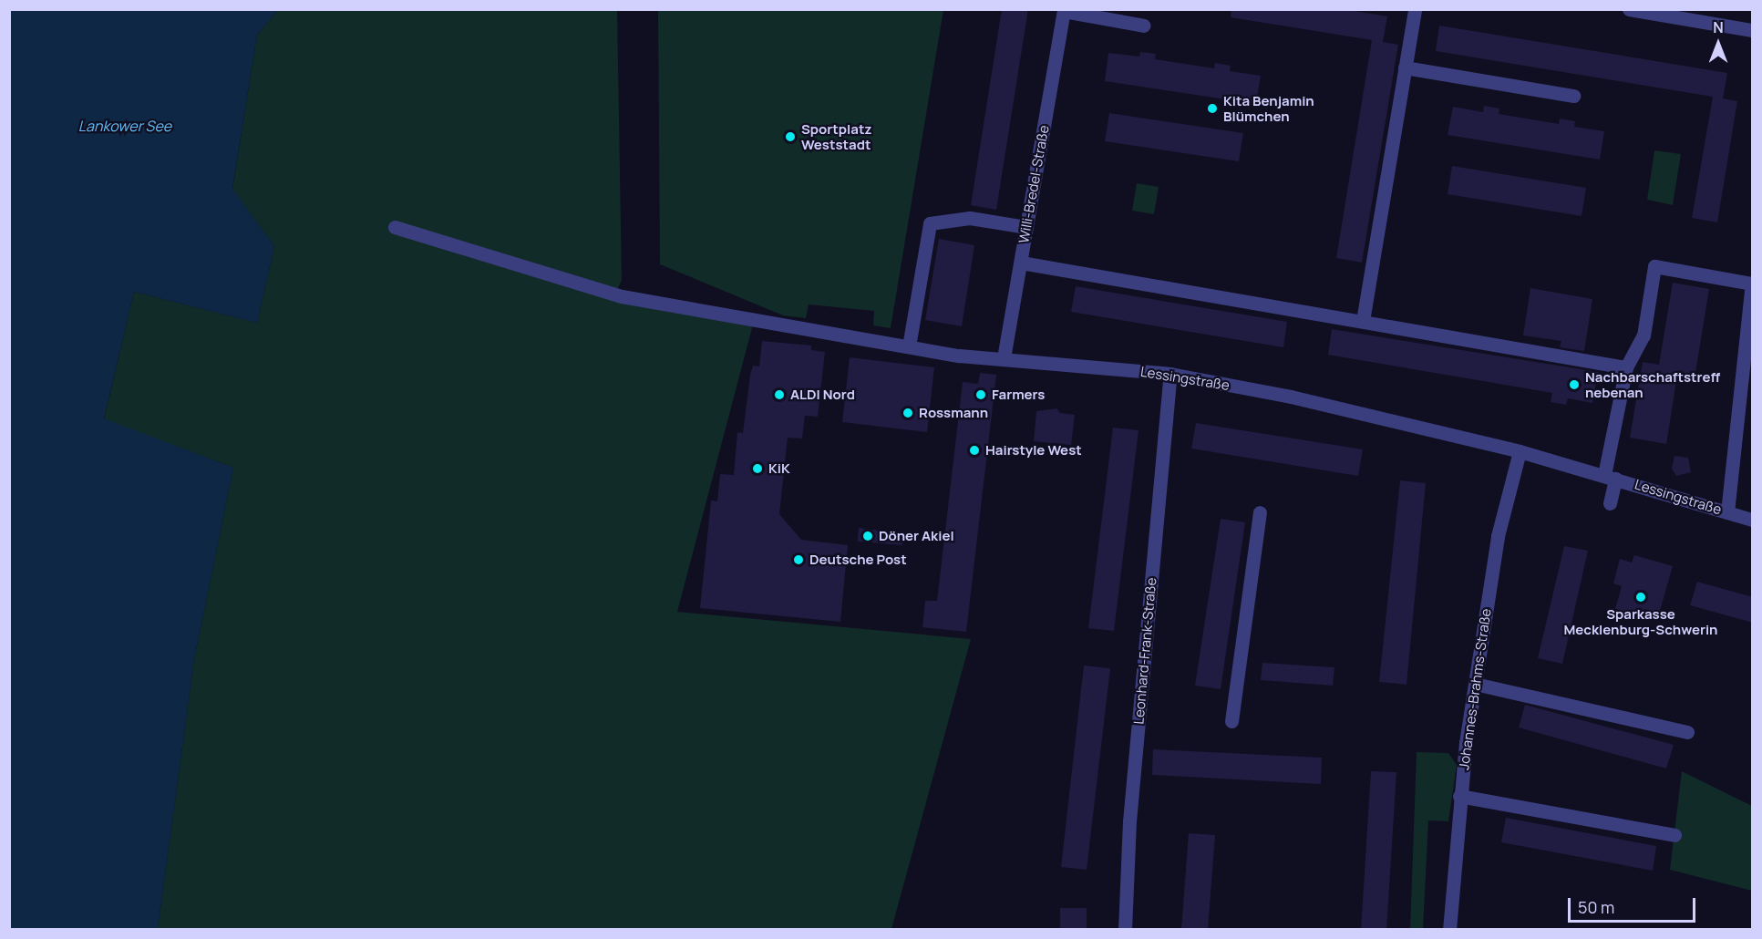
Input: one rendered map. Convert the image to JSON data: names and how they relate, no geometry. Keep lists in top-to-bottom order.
{
  "streets": {
    "street": [
      "Willi-Bredel-Straße",
      "Lessingstraße",
      "Leonhard-Frank-Straße",
      "Johannes-Brahms-Straße"
    ]
  },
  "crossings": [
    ["Willi-Bredel-Straße", "Lessingstraße"],
    ["Lessingstraße", "Leonhard-Frank-Straße"],
    ["Lessingstraße", "Johannes-Brahms-Straße"]
  ],
  "water": ["Lankower See"],
  "places": [
    "Kita Benjamin Blümchen",
    "Sportplatz Weststadt",
    "Nachbarschaftstreff nebenan",
    "ALDI Nord",
    "Farmers",
    "Rossmann",
    "Hairstyle West",
    "KiK",
    "Döner Akiel",
    "Deutsche Post",
    "Sparkasse Mecklenburg-Schwerin"
  ],
  "scale_bar": "50 m",
  "north": "top"
}
